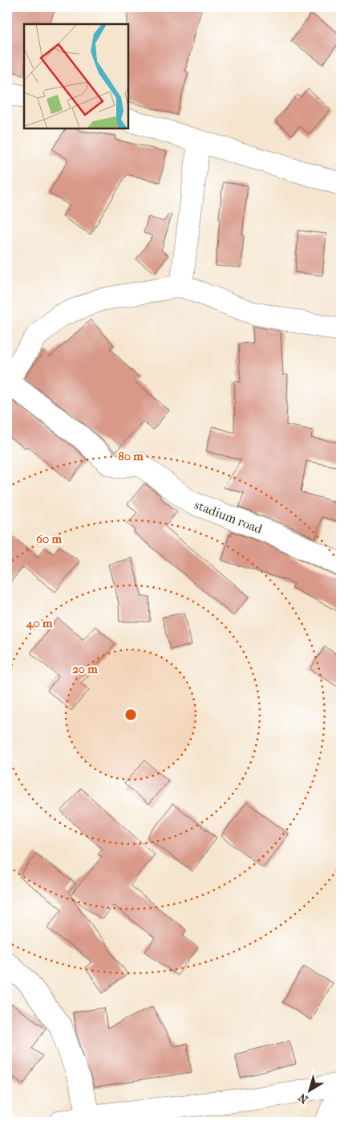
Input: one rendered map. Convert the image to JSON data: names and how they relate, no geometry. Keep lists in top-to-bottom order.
{
  "streets": {
    "street": ["stadium road"]
  },
  "north": "bottom left",
  "rings": [
    "80 m",
    "60 m",
    "40 m",
    "20 m"
  ]
}
